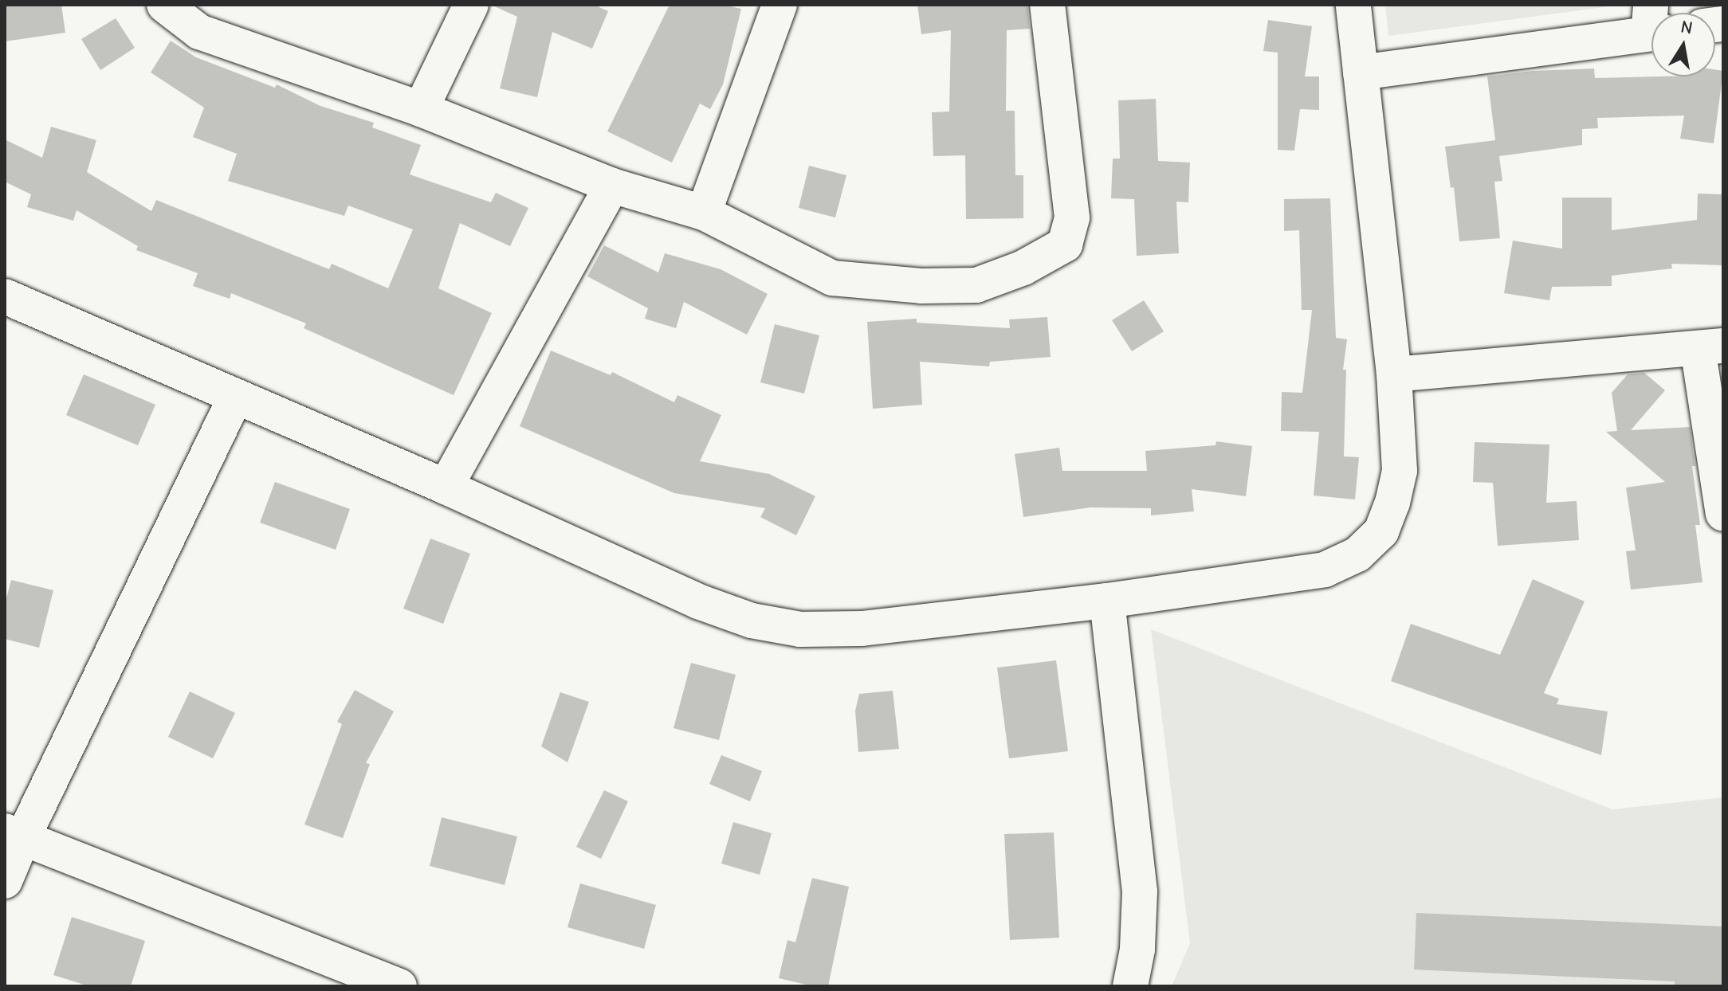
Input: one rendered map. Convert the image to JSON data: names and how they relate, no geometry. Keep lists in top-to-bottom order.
{
  "north": "top"
}
